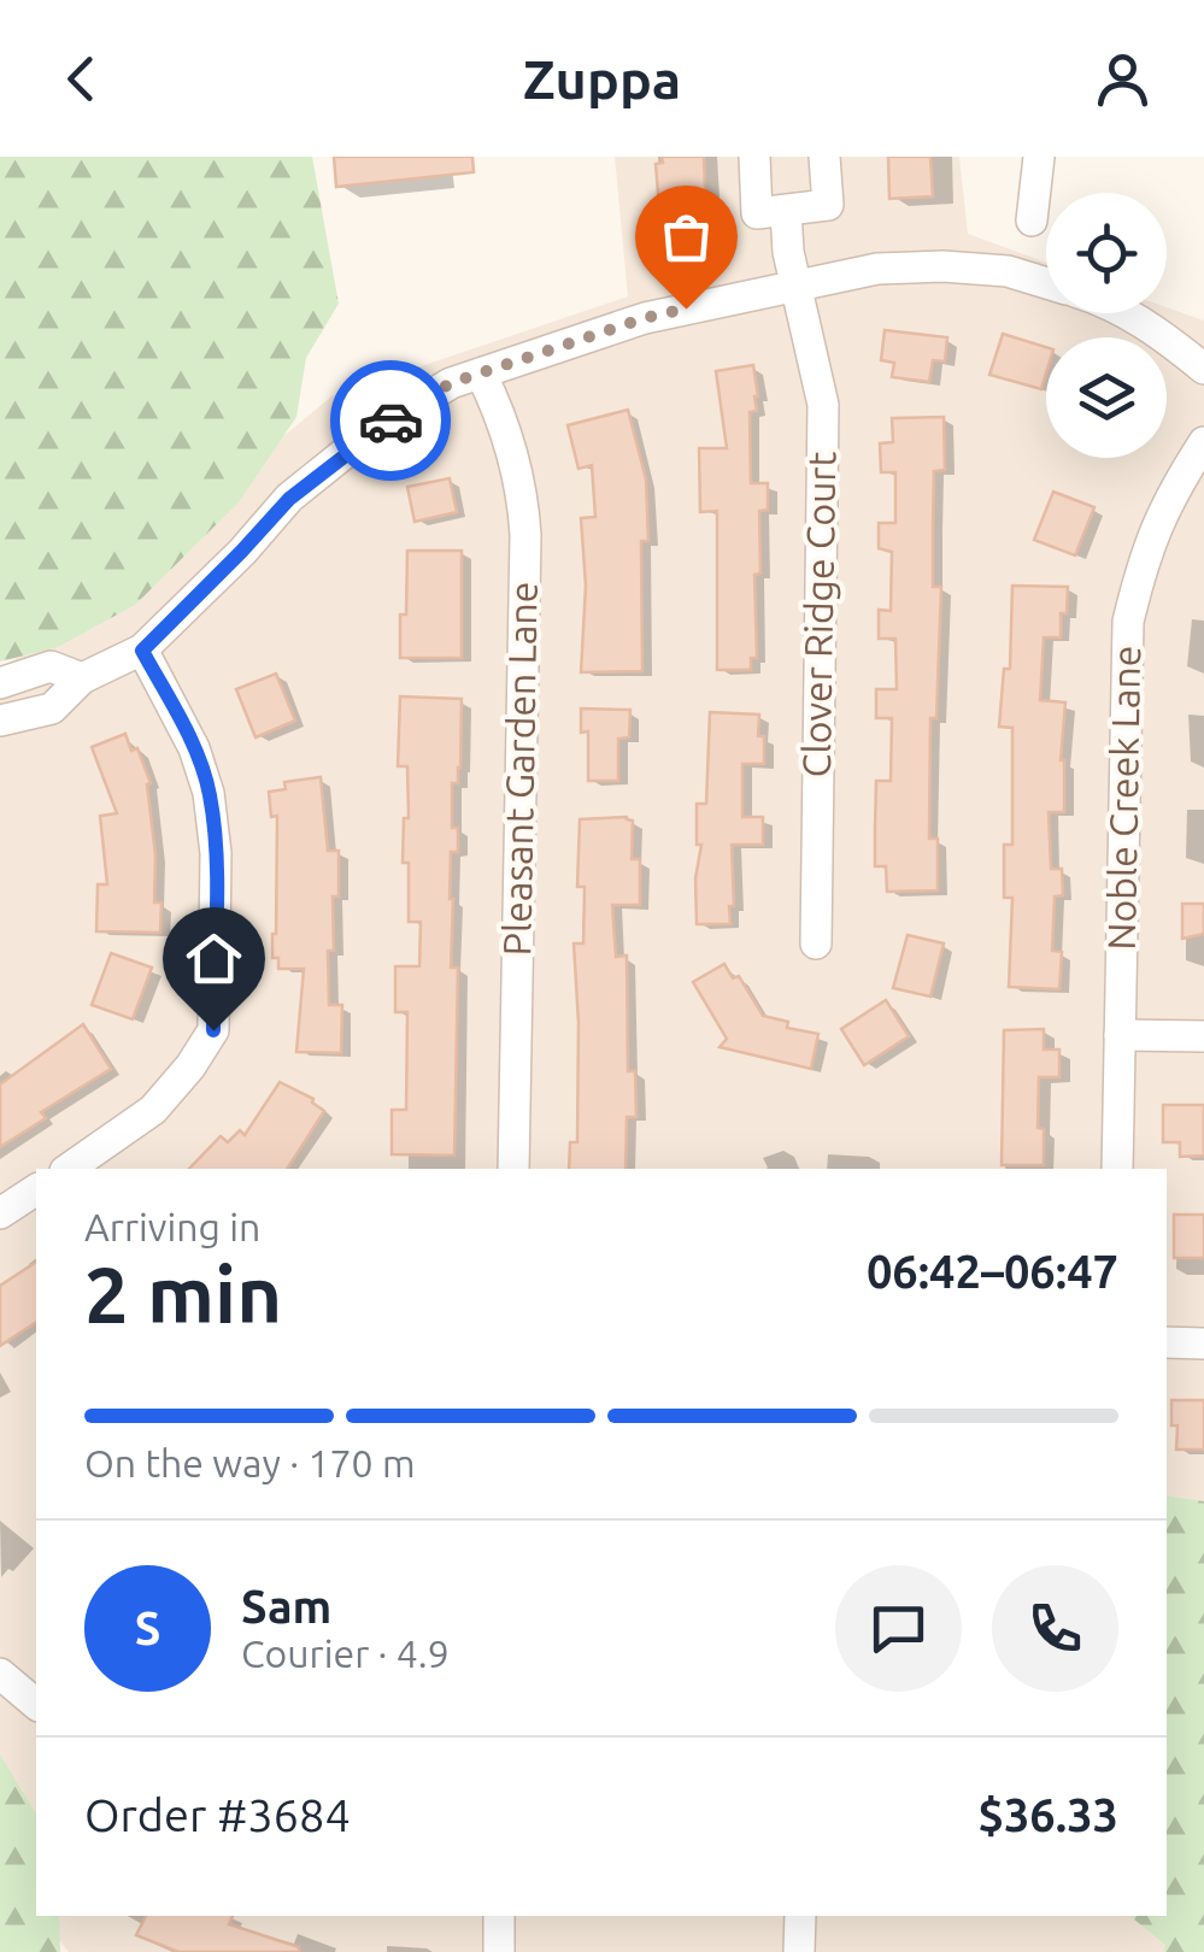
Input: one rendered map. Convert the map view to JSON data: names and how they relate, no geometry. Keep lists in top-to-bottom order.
{
  "streets": {
    "street": ["Clover Ridge Court", "Pleasant Garden Lane", "Noble Creek Lane"]
  },
  "page": {
    "header": "Zuppa",
    "heading": ["2 min", "Arriving in", "06:42–06:47"],
    "panel": [
      "Sam",
      "Courier · 4.9",
      "Order #3684",
      "$36.33"
    ],
    "bar": "On the way · 170 m",
    "round": "S"
  }
}
